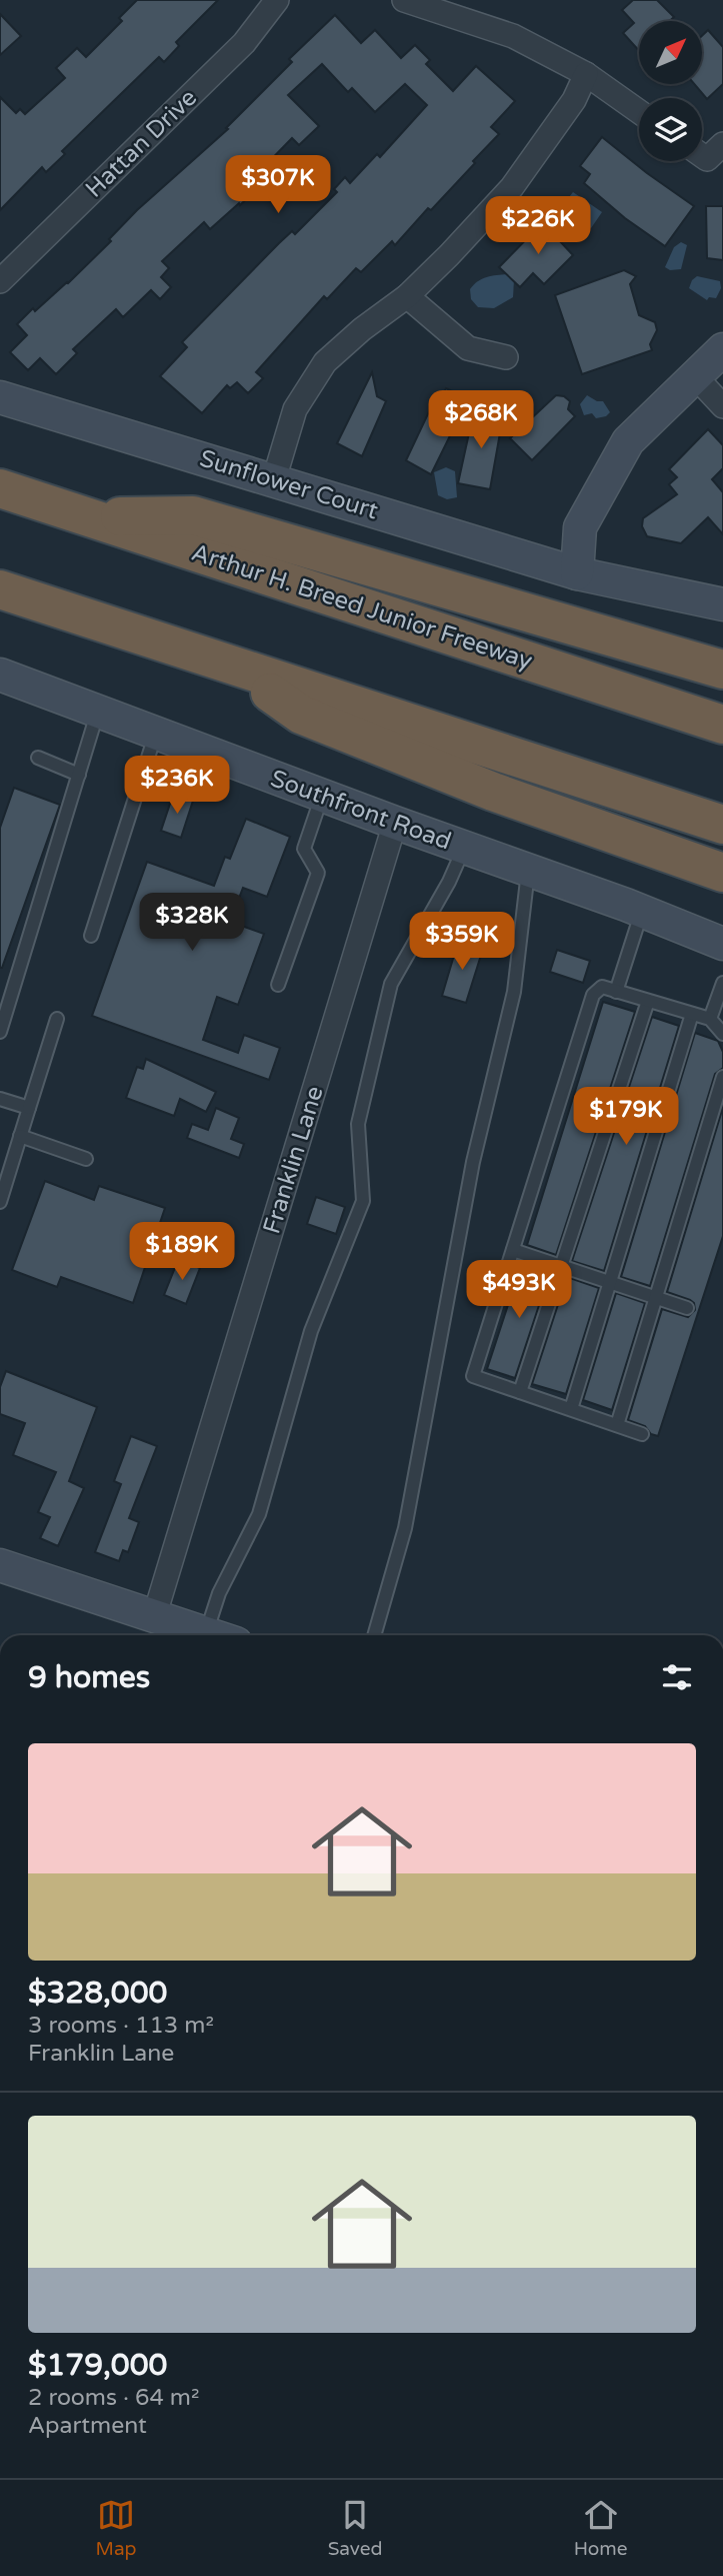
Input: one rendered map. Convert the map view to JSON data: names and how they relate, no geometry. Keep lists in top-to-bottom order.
{
  "streets": {
    "highway": ["Arthur H. Breed Junior Freeway"],
    "street": [
      "Hattan Drive",
      "Sunflower Court",
      "Southfront Road",
      "Franklin Lane"
    ]
  },
  "crossings": [
    ["Southfront Road", "Franklin Lane"]
  ],
  "north": "top right",
  "page": {
    "price": [
      "$307K",
      "$226K",
      "$268K",
      "$236K",
      "$328K",
      "$359K",
      "$179K",
      "$189K",
      "$493K"
    ],
    "heading": "9 homes",
    "list": [
      {
        "name": "$328,000",
        "note": "3 rooms · 113 m² · Franklin Lane"
      },
      {
        "name": "$179,000",
        "note": "2 rooms · 64 m² · Apartment"
      }
    ],
    "tabs": ["Map", "Saved", "Home"]
  }
}
